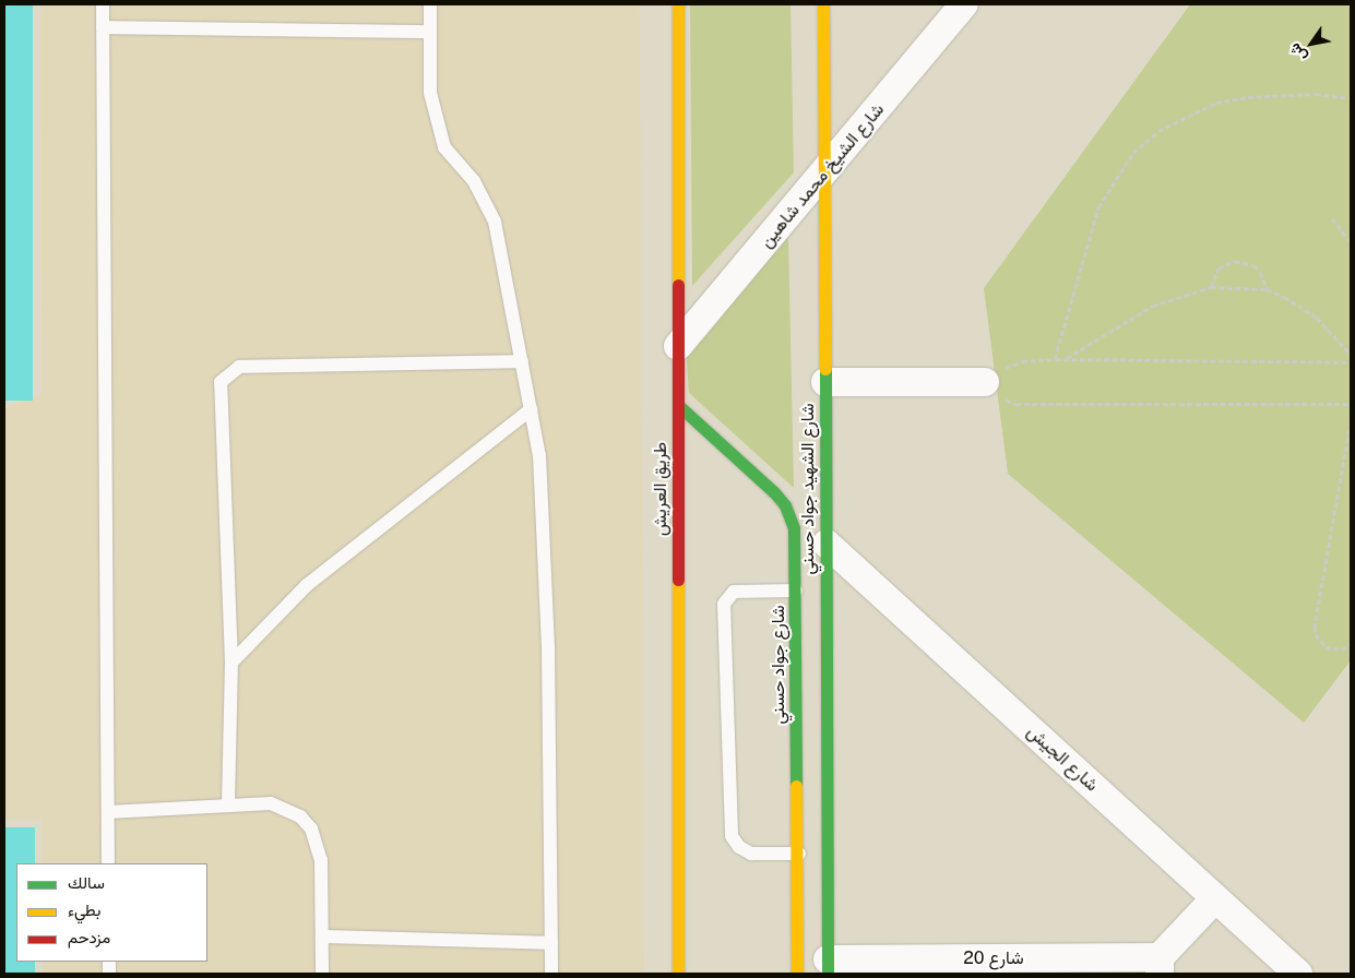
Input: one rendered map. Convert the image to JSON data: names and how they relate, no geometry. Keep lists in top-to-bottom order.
{
  "streets": {
    "street": [
      "شارع الشيخ محمد شاهين",
      "طريق العريش",
      "شارع الشهيد جواد حسني",
      "شارع جواد حسني",
      "شارع الجيش",
      "شارع 20"
    ]
  },
  "crossings": [
    ["شارع الشيخ محمد شاهين", "طريق العريش"],
    ["شارع الشيخ محمد شاهين", "شارع الشهيد جواد حسني"],
    ["طريق العريش", "شارع جواد حسني"],
    ["شارع الشهيد جواد حسني", "شارع الجيش"],
    ["شارع الشهيد جواد حسني", "شارع 20"]
  ],
  "legend": ["سالك", "بطيء", "مزدحم"],
  "north": "bottom left"
}
